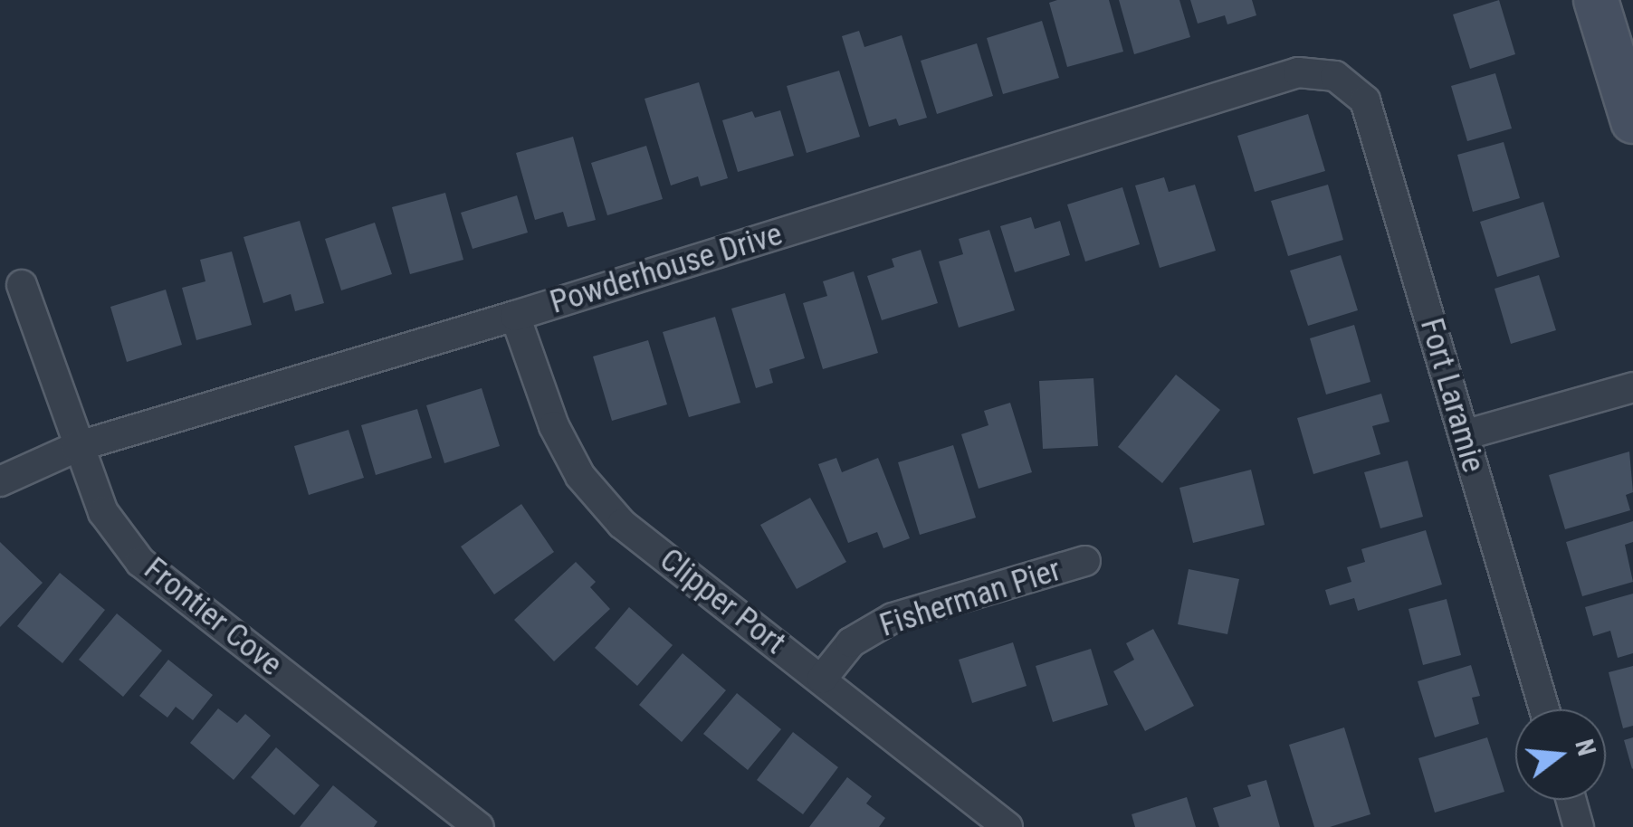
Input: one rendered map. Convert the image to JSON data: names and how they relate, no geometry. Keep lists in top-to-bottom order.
{
  "streets": {
    "street": [
      "Powderhouse Drive",
      "Fort Laramie",
      "Fisherman Pier",
      "Clipper Port",
      "Frontier Cove"
    ]
  },
  "crossings": [
    ["Powderhouse Drive", "Fort Laramie"],
    ["Powderhouse Drive", "Clipper Port"],
    ["Powderhouse Drive", "Frontier Cove"],
    ["Fisherman Pier", "Clipper Port"]
  ],
  "north": "right"
}
